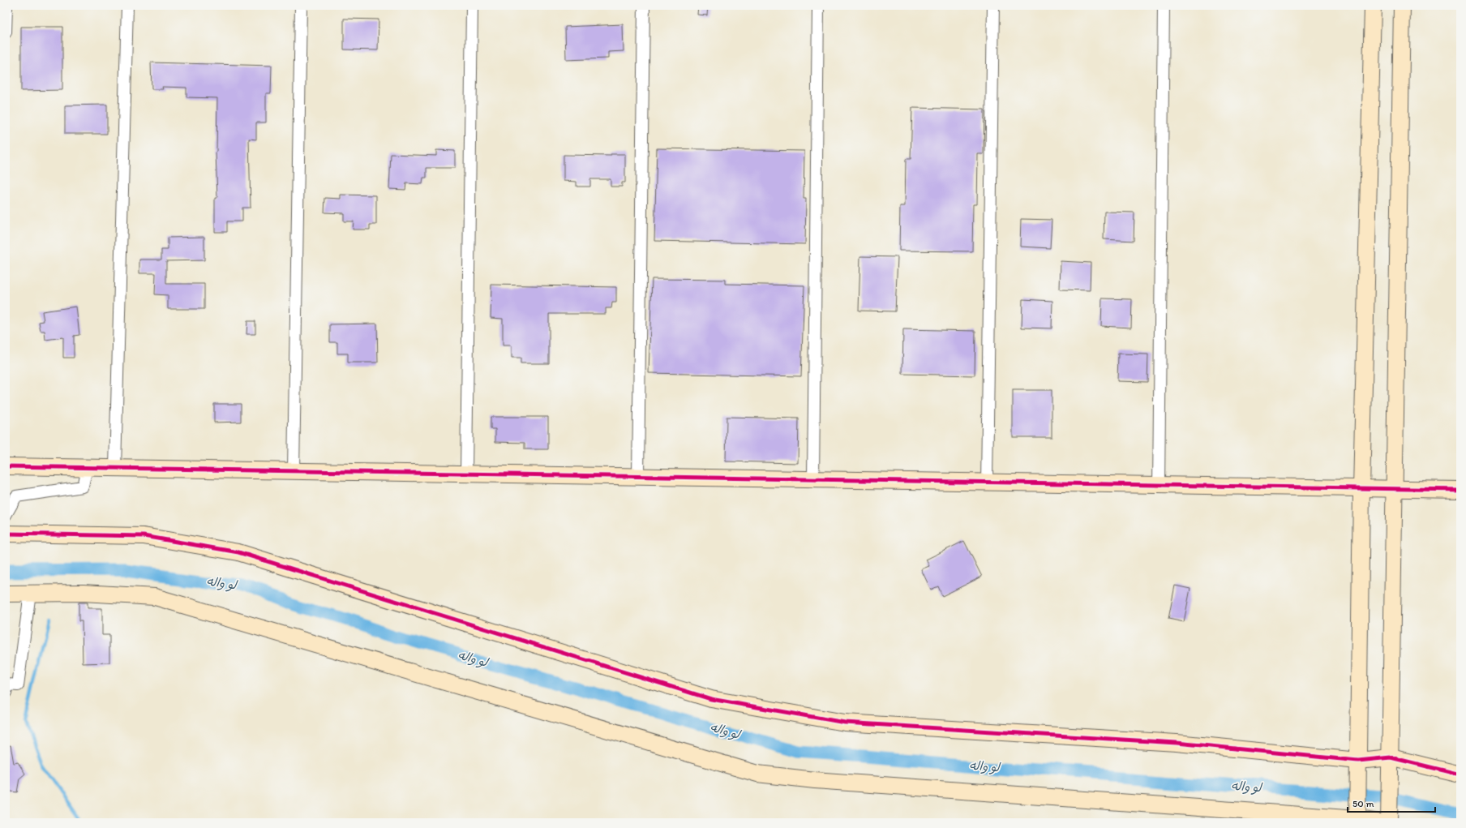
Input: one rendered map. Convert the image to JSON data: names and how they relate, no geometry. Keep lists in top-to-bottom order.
{
  "water": ["لو واله"],
  "scale_bar": "50 m"
}
